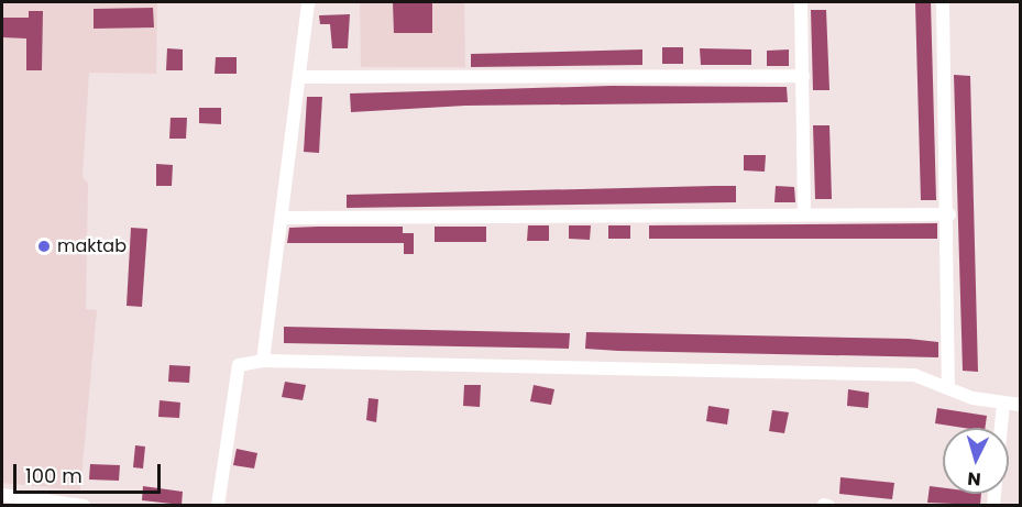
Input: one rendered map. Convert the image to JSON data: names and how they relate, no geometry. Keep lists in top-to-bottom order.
{
  "places": ["maktab"],
  "scale_bar": "100 m",
  "north": "bottom"
}
